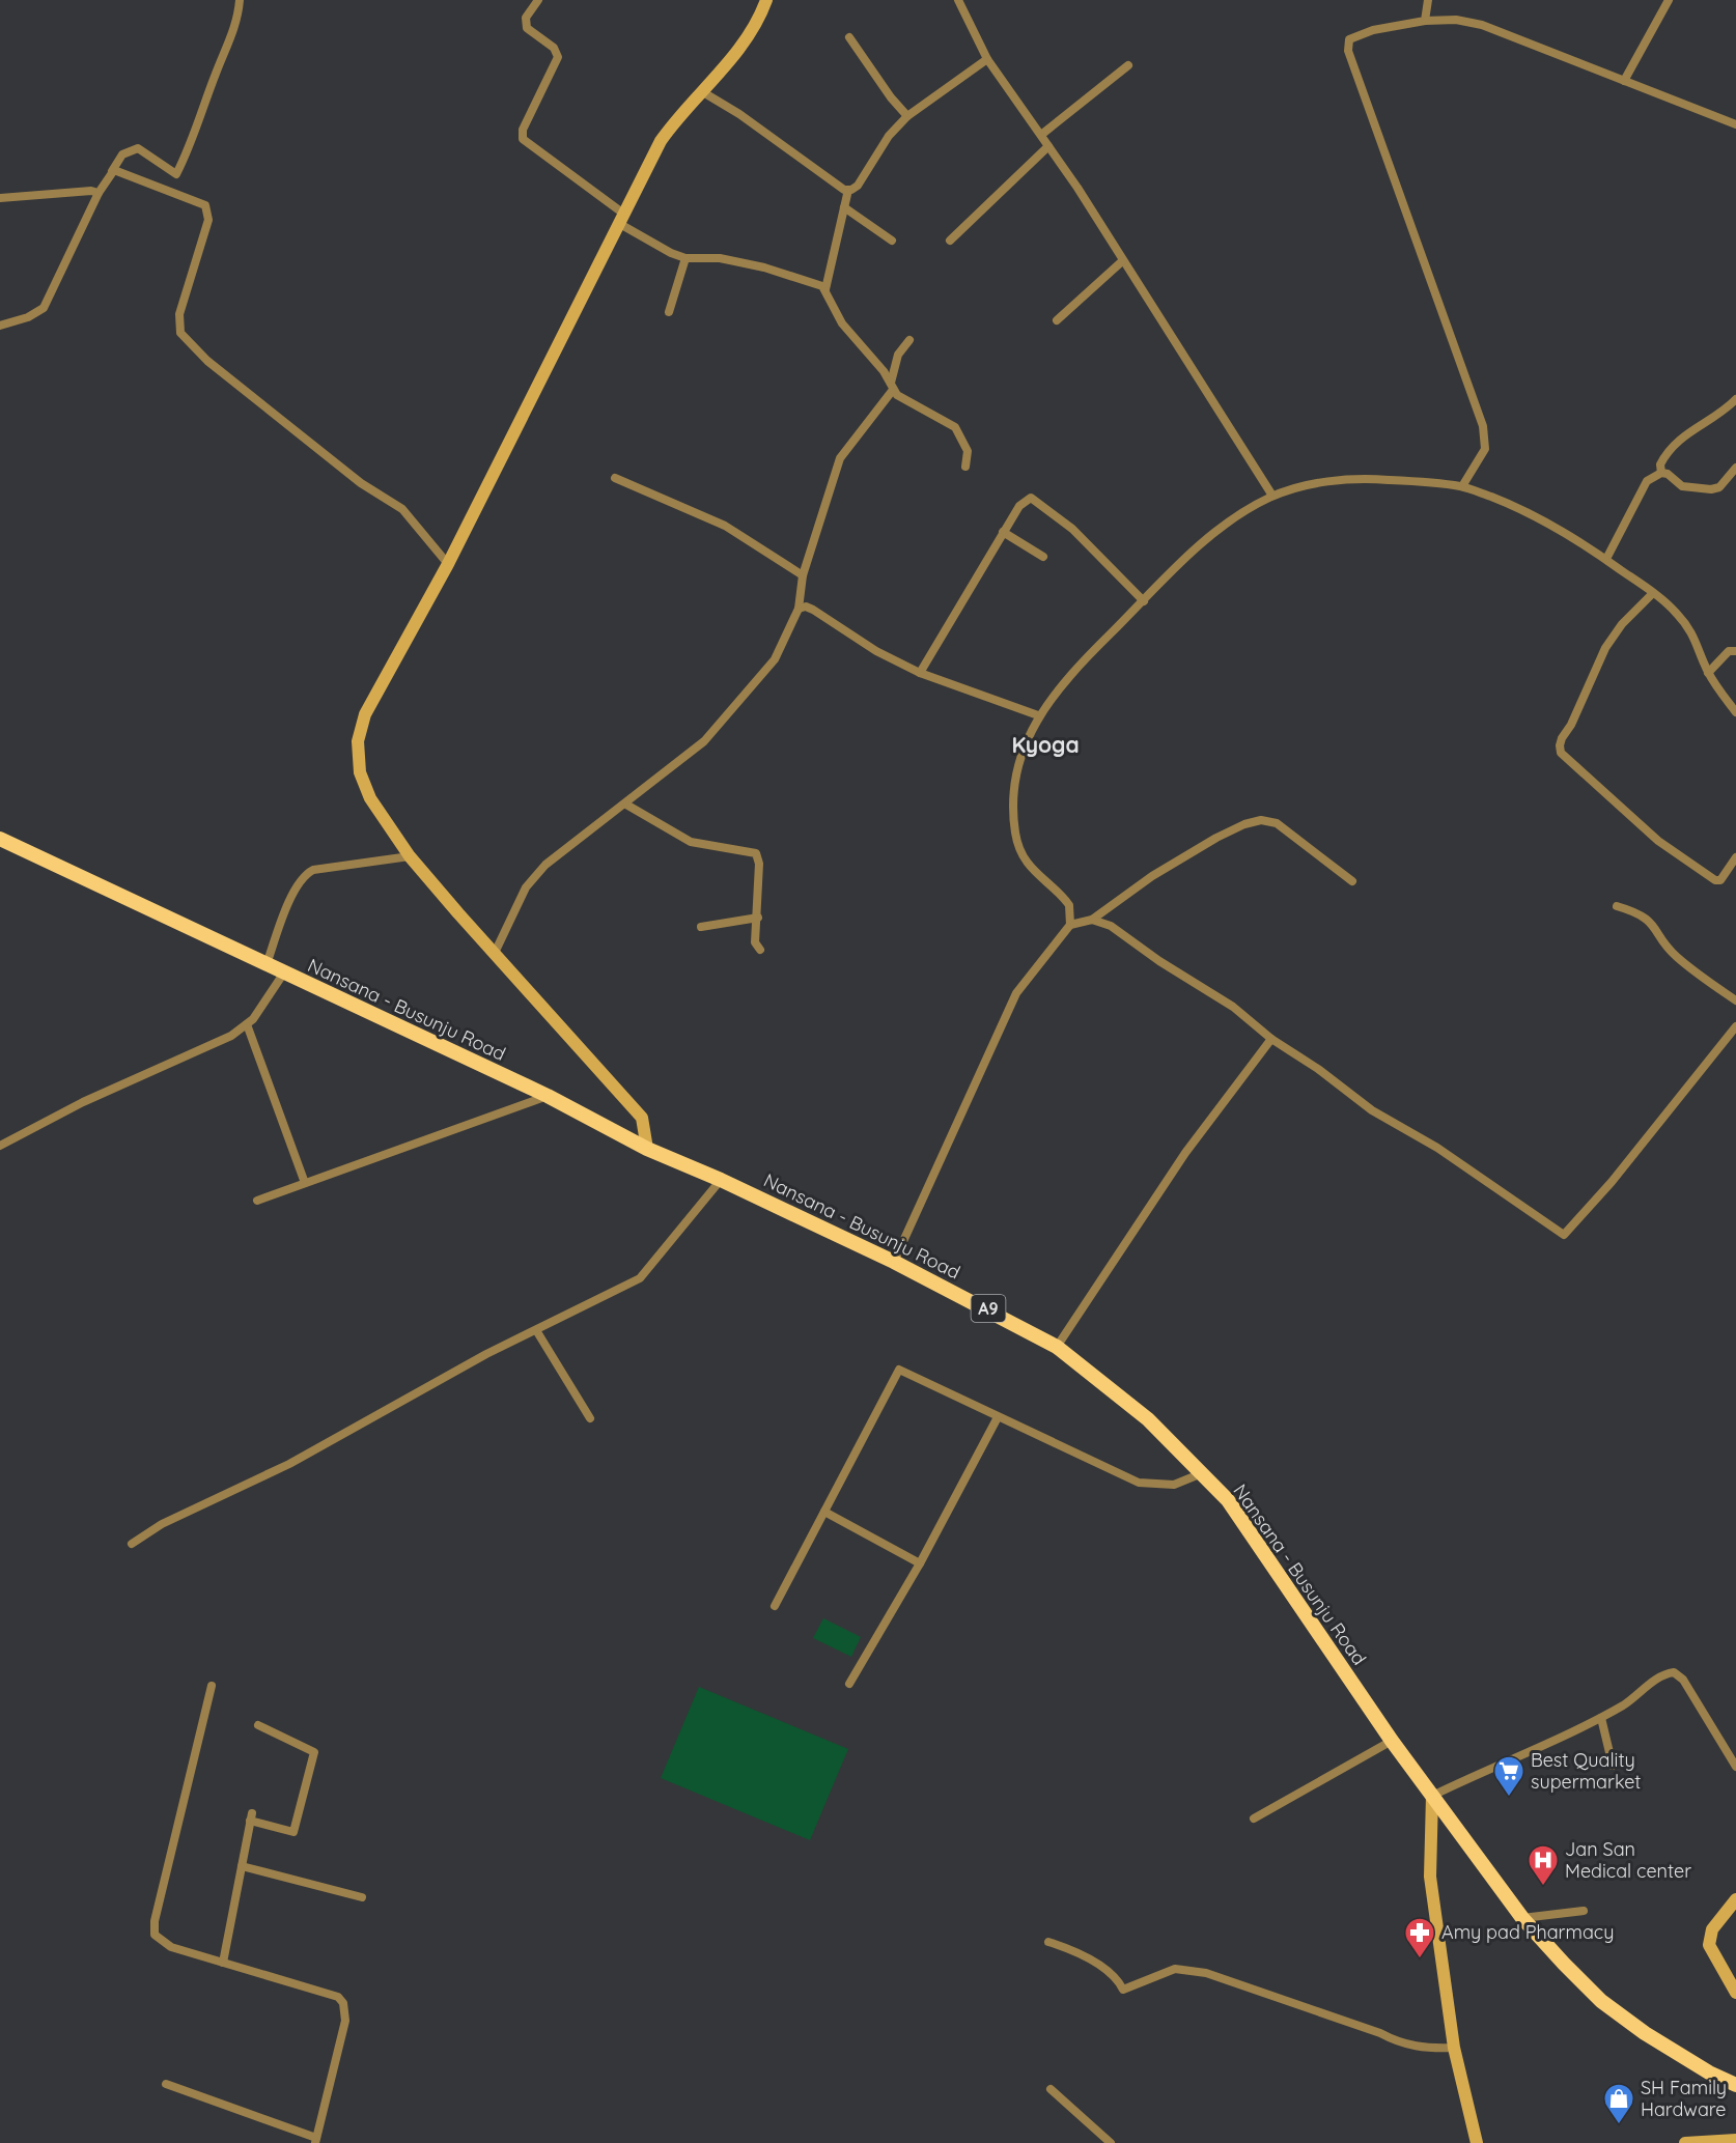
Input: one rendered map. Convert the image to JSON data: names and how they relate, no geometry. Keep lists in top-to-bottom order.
{
  "streets": {
    "main road": ["Nansana - Busunju Road", "A9"]
  },
  "districts": ["Kyoga"],
  "places": {
    "supermarket": ["Best Quality supermarket"],
    "hospital": ["Jan San Medical center"],
    "pharmacy": ["Amy pad Pharmacy"],
    "shop": ["SH Family Hardware"]
  }
}
